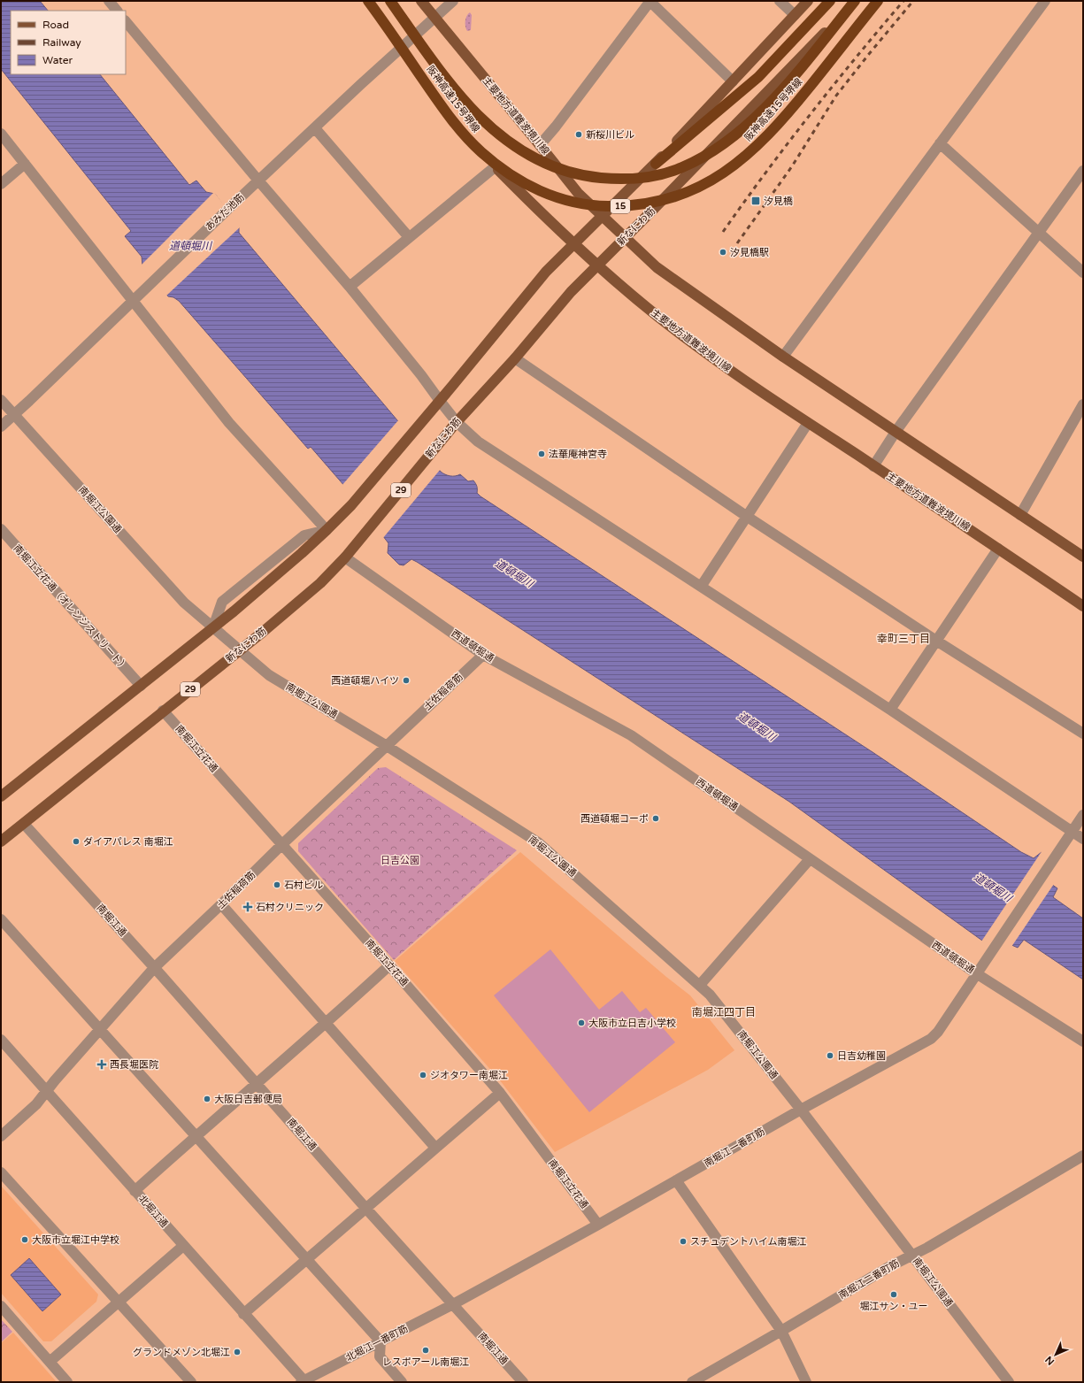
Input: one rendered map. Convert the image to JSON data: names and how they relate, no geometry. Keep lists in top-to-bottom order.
{
  "streets": {
    "highway": ["阪神高速15号堺線", "15"],
    "main road": ["主要地方道難波境川線", "新なにわ筋", "29"],
    "street": [
      "あみだ池筋",
      "南堀江公園通",
      "南堀江立花通（オレンジストリート）",
      "西道頓堀通",
      "土佐稲荷筋",
      "南堀江立花通",
      "南堀江通",
      "南堀江一番町筋",
      "北堀江通",
      "南堀江二番町筋",
      "北堀江一番町筋"
    ]
  },
  "crossings": [
    ["阪神高速15号堺線", "新なにわ筋"],
    ["主要地方道難波境川線", "あみだ池筋"],
    ["主要地方道難波境川線", "新なにわ筋"],
    ["あみだ池筋", "南堀江公園通"],
    ["新なにわ筋", "南堀江公園通"],
    ["新なにわ筋", "西道頓堀通"],
    ["新なにわ筋", "南堀江立花通"],
    ["新なにわ筋", "南堀江通"],
    ["南堀江公園通", "土佐稲荷筋"],
    ["南堀江公園通", "南堀江一番町筋"],
    ["南堀江公園通", "南堀江二番町筋"],
    ["西道頓堀通", "土佐稲荷筋"],
    ["西道頓堀通", "南堀江一番町筋"],
    ["土佐稲荷筋", "南堀江立花通"],
    ["土佐稲荷筋", "南堀江通"],
    ["土佐稲荷筋", "北堀江通"],
    ["南堀江立花通", "南堀江一番町筋"],
    ["南堀江通", "南堀江一番町筋"],
    ["南堀江通", "北堀江一番町筋"],
    ["南堀江一番町筋", "北堀江一番町筋"],
    ["北堀江通", "北堀江一番町筋"]
  ],
  "districts": ["幸町三丁目", "南堀江四丁目"],
  "water": ["道頓堀川"],
  "parks": ["日吉公園"],
  "places": {
    "other": [
      "新桜川ビル",
      "汐見橋駅",
      "法華庵神宮寺",
      "西道頓堀ハイツ",
      "西道頓堀コーポ",
      "ダイアパレス 南堀江",
      "石村ビル",
      "大阪市立日吉小学校",
      "日吉幼稚園",
      "ジオタワー南堀江",
      "大阪日吉郵便局",
      "大阪市立堀江中学校",
      "スチュデントハイム南堀江",
      "堀江サン・ユー",
      "レスポアール南堀江",
      "グランドメゾン北堀江"
    ],
    "transit": ["汐見橋"],
    "health": ["石村クリニック", "西長堀医院"]
  },
  "legend": ["Road", "Railway", "Water"],
  "north": "bottom left"
}
